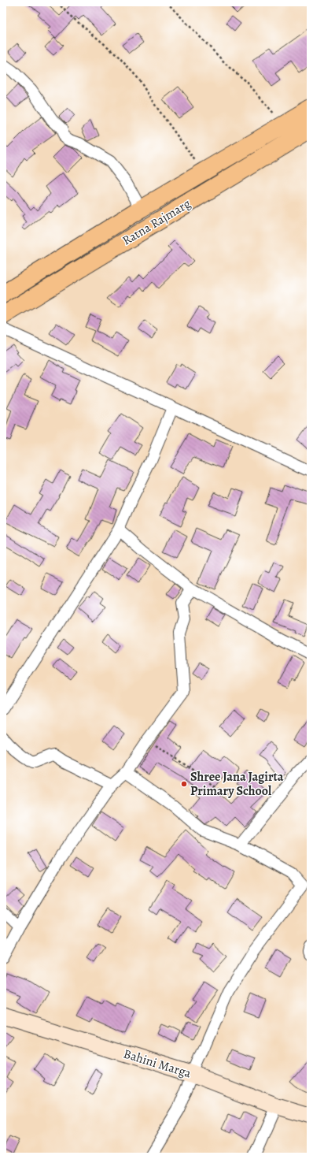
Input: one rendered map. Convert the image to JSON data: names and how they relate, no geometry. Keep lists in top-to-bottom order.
{
  "streets": {
    "main road": ["Ratna Rajmarg"],
    "street": ["Bahini Marga"]
  },
  "places": ["Shree Jana Jagirta Primary School"]
}
